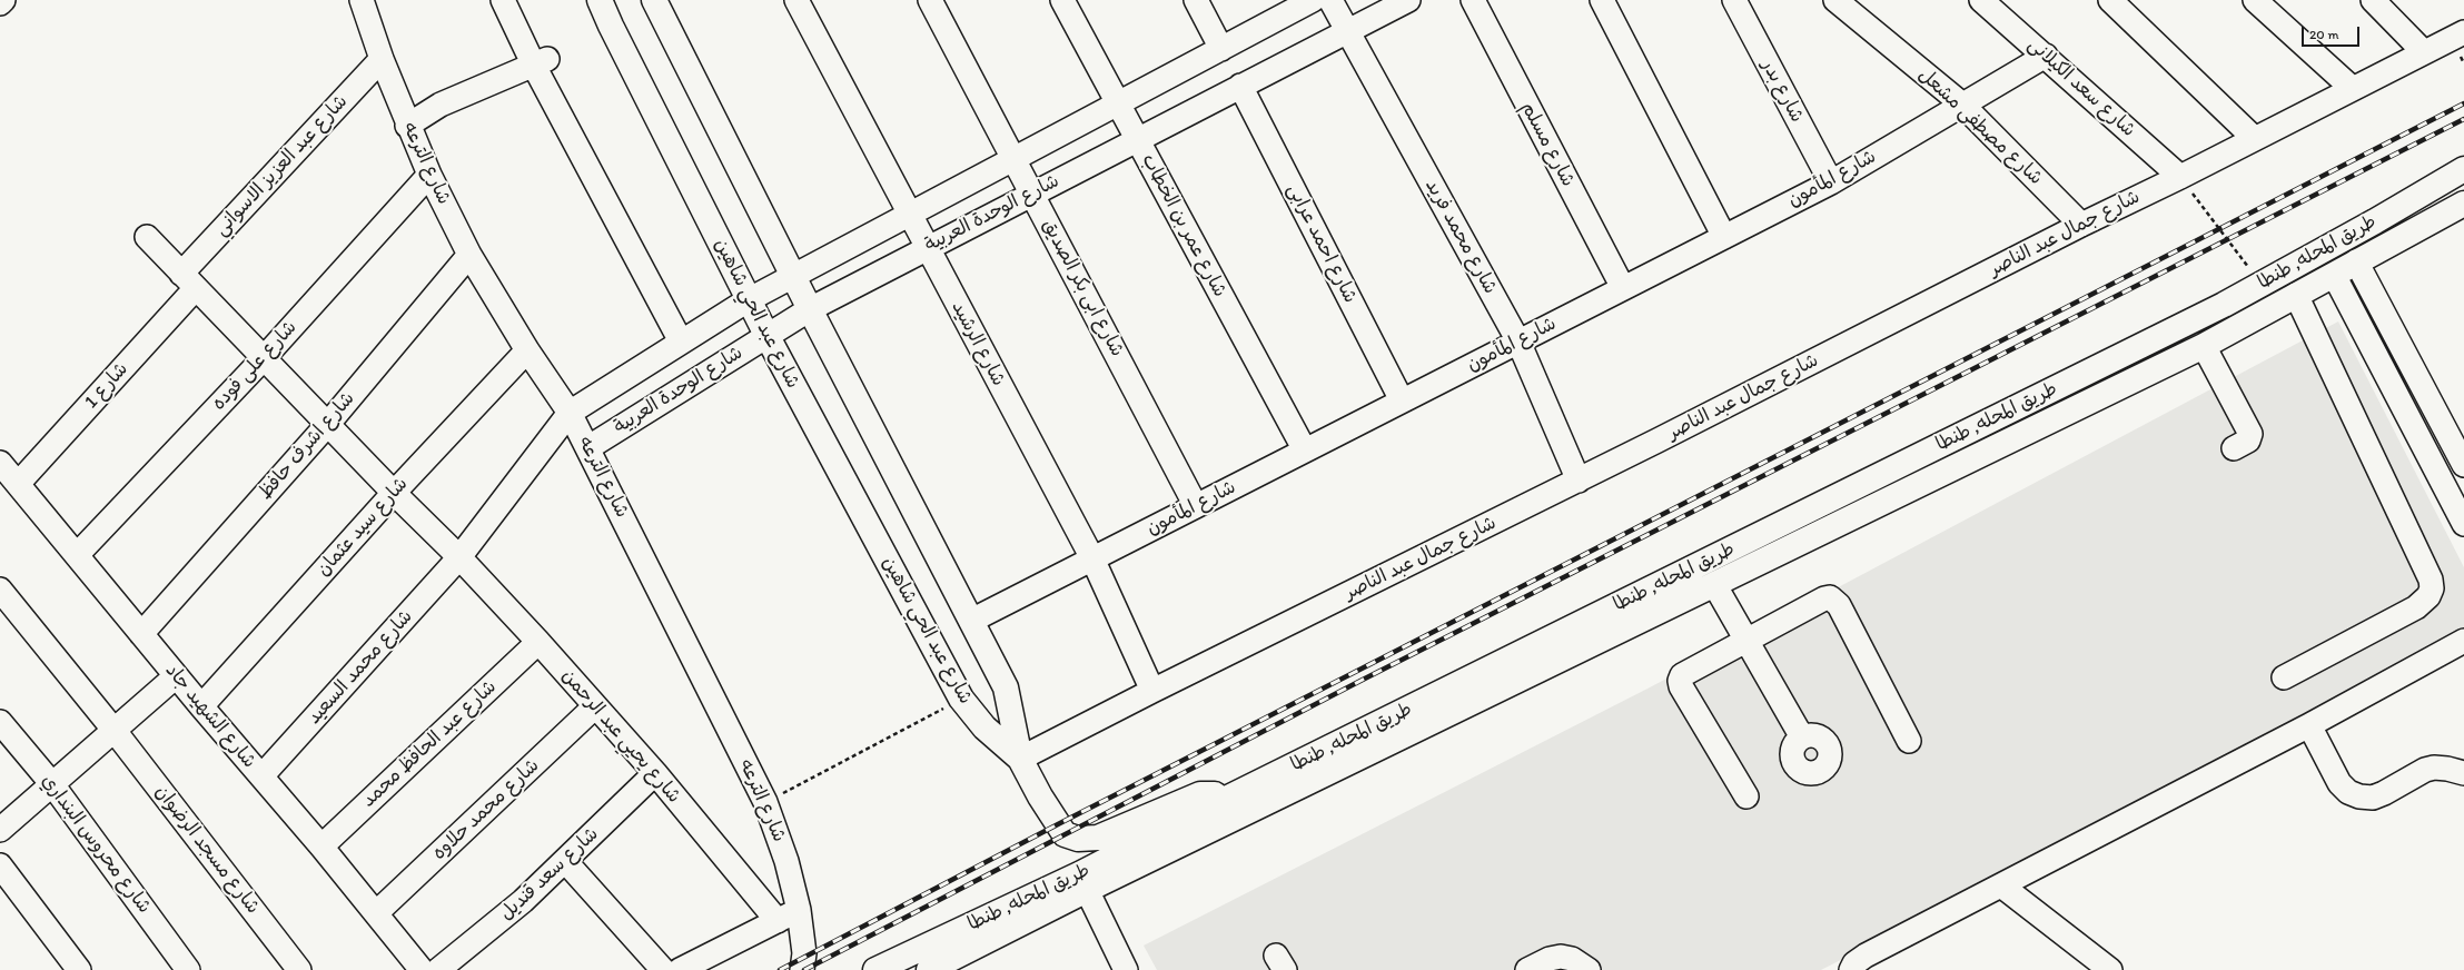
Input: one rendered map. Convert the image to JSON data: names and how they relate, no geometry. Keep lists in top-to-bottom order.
{
  "streets": {
    "main road": ["طريق المحله, طنطا", "شارع عبد الحي شاهين"],
    "street": [
      "شارع سعد الكيلانى",
      "شارع بدر",
      "شارع مصطفى مشعل",
      "شارع مسلم",
      "شارع الترعه",
      "شارع عبد العزيز الاسواني",
      "شارع المأمون",
      "شارع الوحدة العربية",
      "شارع عمر بن الخطاب",
      "شارع جمال عبد الناصر",
      "شارع محمد فريد",
      "شارع احمد عرابى",
      "شارع ابى بكر الصديق",
      "شارع الرشيد",
      "شارع على فوده",
      "شارع 1",
      "شارع اشرف حافظ",
      "شارع سيد عثمان",
      "شارع محمد السعيد",
      "شارع الشهيد جاد",
      "شارع يحيي عبد الرحمن",
      "شارع عبد الحافظ محمد",
      "شارع محمد حلاوه",
      "شارع محروس البنداري",
      "شارع مسجد الرضوان",
      "شارع سعد قنديل"
    ]
  },
  "crossings": [
    ["شارع سعد الكيلانى", "شارع المأمون"],
    ["شارع سعد الكيلانى", "شارع جمال عبد الناصر"],
    ["شارع بدر", "شارع المأمون"],
    ["شارع مصطفى مشعل", "شارع المأمون"],
    ["شارع مصطفى مشعل", "شارع جمال عبد الناصر"],
    ["شارع مسلم", "شارع المأمون"],
    ["شارع الترعه", "شارع عبد العزيز الاسواني"],
    ["شارع الترعه", "شارع الوحدة العربية"],
    ["شارع الترعه", "شارع على فوده"],
    ["شارع الترعه", "شارع اشرف حافظ"],
    ["شارع الترعه", "شارع سيد عثمان"],
    ["شارع الترعه", "شارع محمد السعيد"],
    ["شارع عبد العزيز الاسواني", "شارع 1"],
    ["شارع عبد العزيز الاسواني", "شارع يحيي عبد الرحمن"],
    ["شارع المأمون", "شارع عمر بن الخطاب"],
    ["شارع المأمون", "شارع محمد فريد"],
    ["شارع المأمون", "شارع احمد عرابى"],
    ["شارع المأمون", "شارع ابى بكر الصديق"],
    ["شارع المأمون", "شارع الرشيد"],
    ["شارع الوحدة العربية", "شارع عمر بن الخطاب"],
    ["شارع الوحدة العربية", "شارع محمد فريد"],
    ["شارع الوحدة العربية", "شارع احمد عرابى"],
    ["شارع الوحدة العربية", "شارع ابى بكر الصديق"],
    ["شارع الوحدة العربية", "شارع عبد الحي شاهين"],
    ["شارع الوحدة العربية", "شارع الرشيد"],
    ["شارع الوحدة العربية", "شارع محمد السعيد"],
    ["شارع جمال عبد الناصر", "شارع محمد فريد"],
    ["شارع جمال عبد الناصر", "شارع عبد الحي شاهين"],
    ["شارع جمال عبد الناصر", "شارع الرشيد"],
    ["شارع على فوده", "شارع الشهيد جاد"],
    ["شارع على فوده", "شارع يحيي عبد الرحمن"],
    ["شارع 1", "شارع الشهيد جاد"],
    ["شارع 1", "شارع يحيي عبد الرحمن"],
    ["شارع اشرف حافظ", "شارع الشهيد جاد"],
    ["شارع اشرف حافظ", "شارع يحيي عبد الرحمن"],
    ["شارع سيد عثمان", "شارع الشهيد جاد"],
    ["شارع سيد عثمان", "شارع يحيي عبد الرحمن"],
    ["شارع محمد السعيد", "شارع الشهيد جاد"],
    ["شارع محمد السعيد", "شارع يحيي عبد الرحمن"],
    ["شارع الشهيد جاد", "شارع عبد الحافظ محمد"],
    ["شارع الشهيد جاد", "شارع محمد حلاوه"],
    ["شارع يحيي عبد الرحمن", "شارع عبد الحافظ محمد"],
    ["شارع يحيي عبد الرحمن", "شارع محمد حلاوه"],
    ["شارع يحيي عبد الرحمن", "شارع سعد قنديل"]
  ],
  "scale_bar": "20 m"
}
